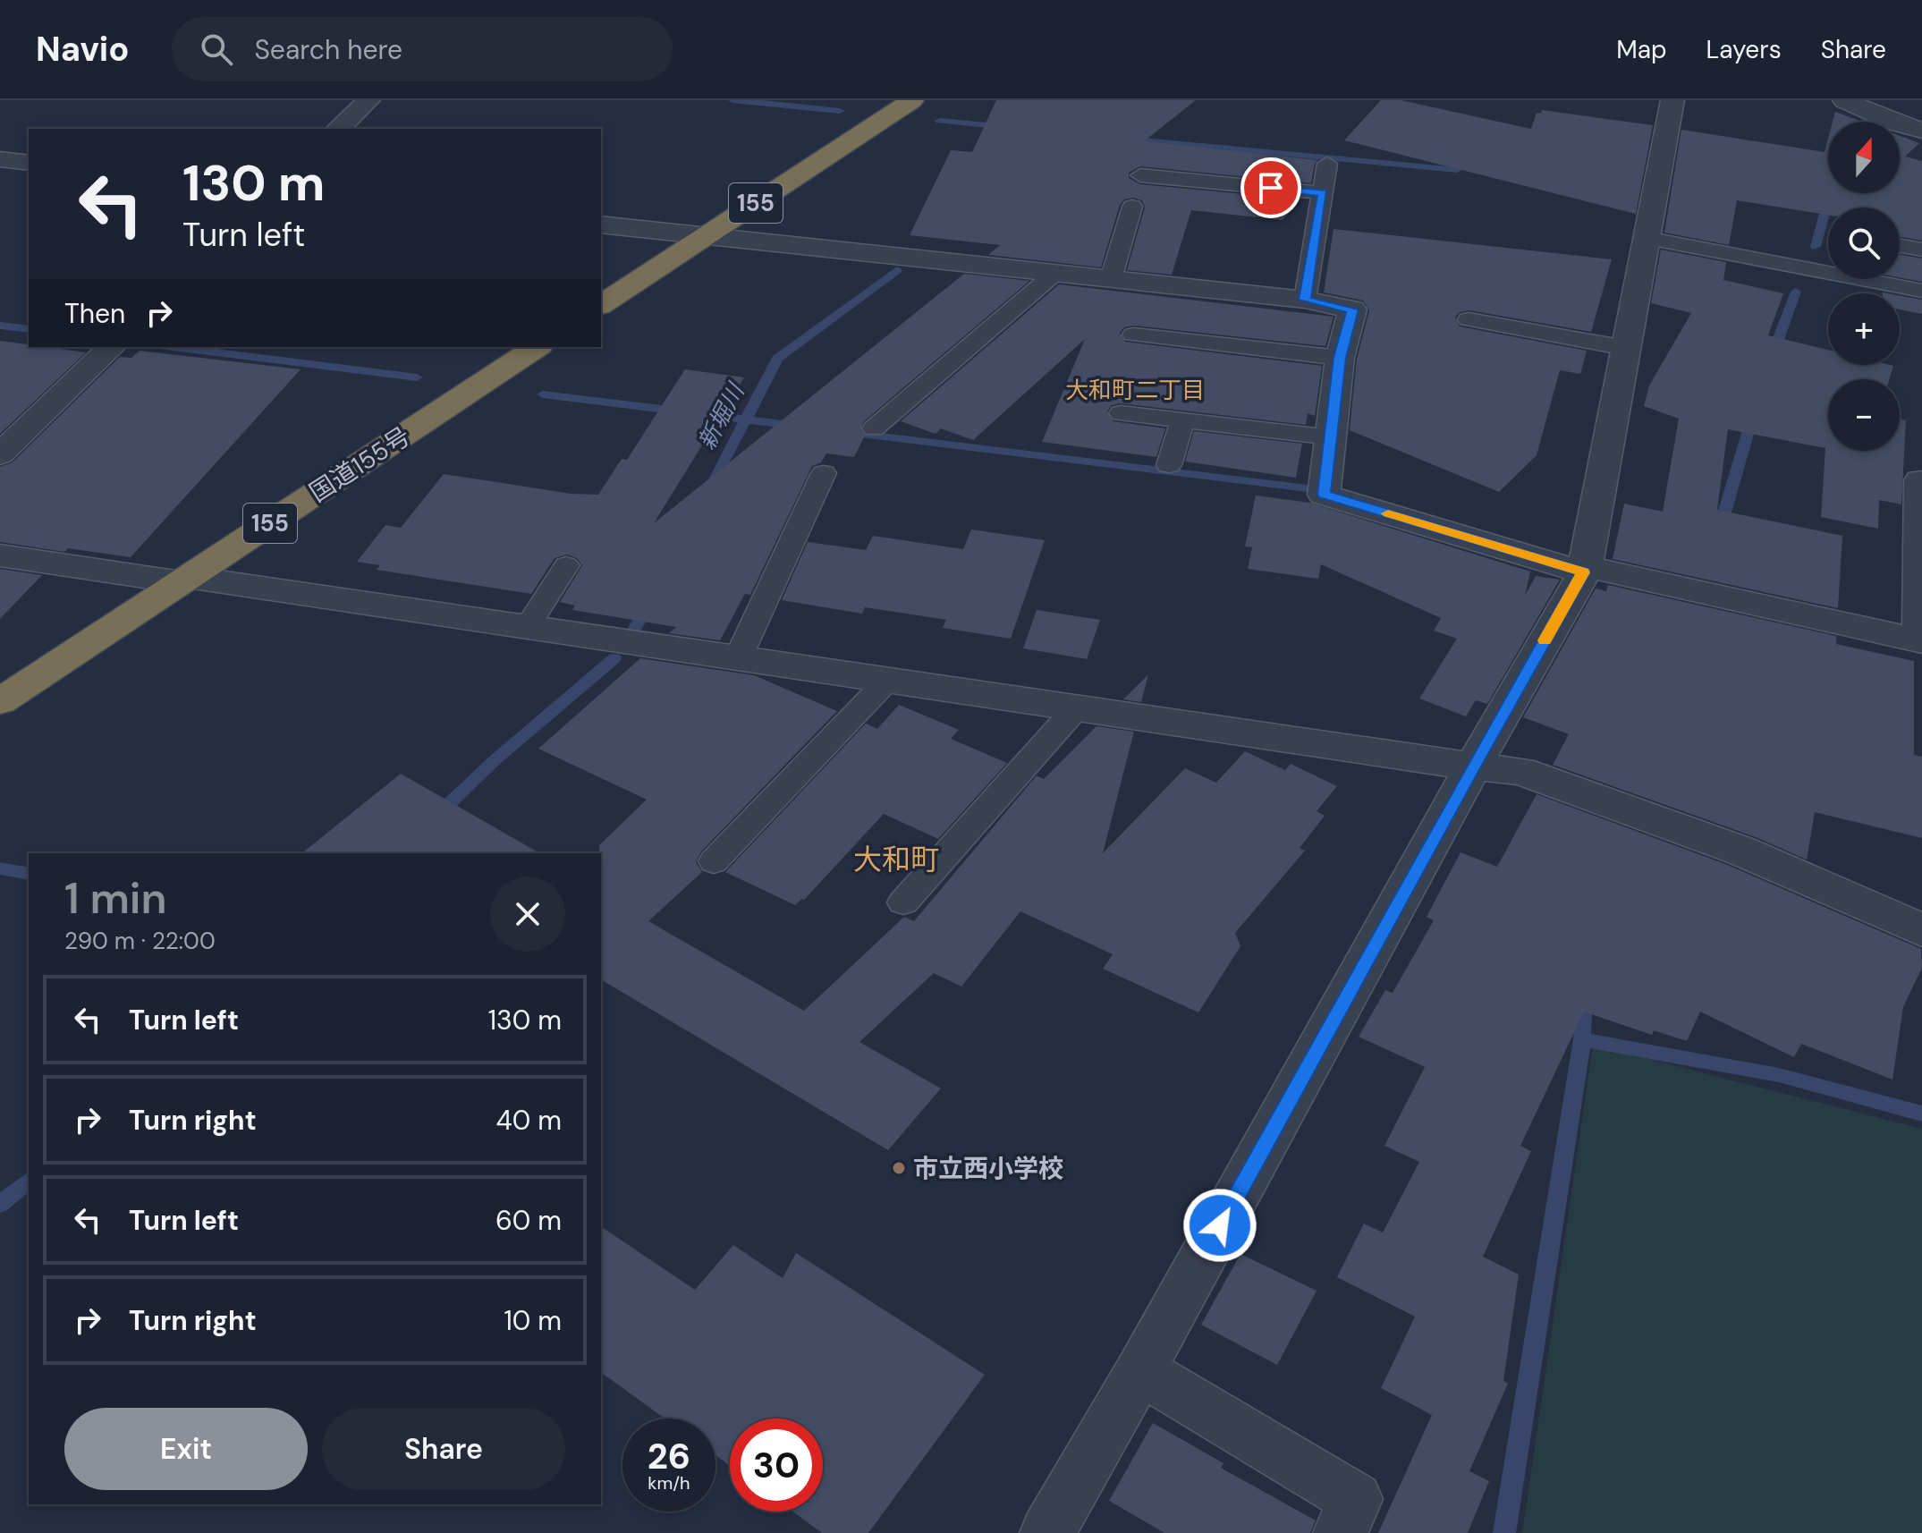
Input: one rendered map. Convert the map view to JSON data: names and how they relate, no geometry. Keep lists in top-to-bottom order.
{
  "streets": {
    "highway": ["155", "国道155号"]
  },
  "districts": ["大和町二丁目", "大和町"],
  "water": ["新堀川"],
  "places": ["市立西小学校"],
  "north": "top",
  "page": {
    "header": "Navio",
    "search": "Search here",
    "nav": ["Map", "Layers", "Share"],
    "map_buttons": ["+", "−"],
    "turn": ["130 m", "Turn left"],
    "then": "Then",
    "heading": ["1 min", "290 m · 22:00"],
    "list": [
      {
        "name": "Turn left",
        "value": "130 m"
      },
      {
        "name": "Turn right",
        "value": "40 m"
      },
      {
        "name": "Turn left",
        "value": "60 m"
      },
      {
        "name": "Turn right",
        "value": "10 m"
      }
    ],
    "buttons": ["Exit", "Share"],
    "speed": "26 km/h",
    "limit": "30"
  }
}
